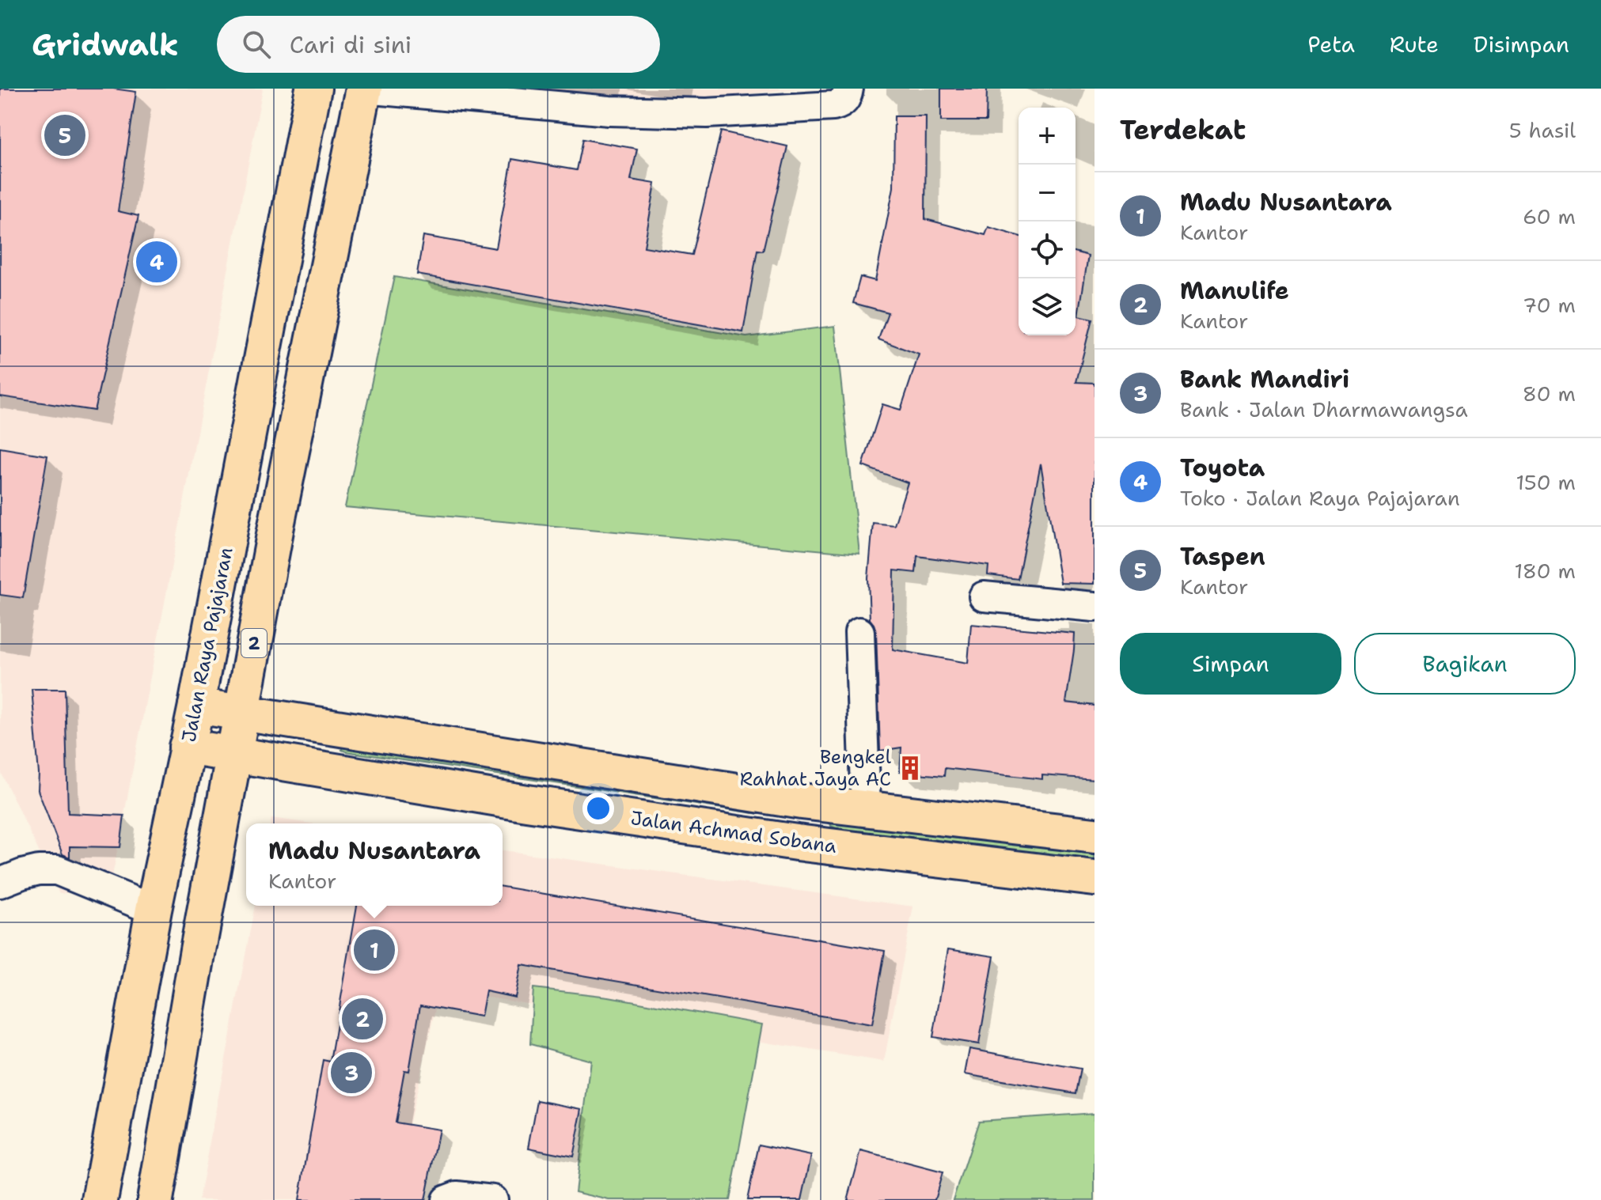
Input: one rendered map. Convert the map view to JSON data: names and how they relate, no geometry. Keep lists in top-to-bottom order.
{
  "streets": {
    "main road": ["2", "Jalan Raya Pajajaran", "Jalan Achmad Sobana"]
  },
  "crossings": [
    ["2", "Jalan Achmad Sobana"],
    ["Jalan Raya Pajajaran", "Jalan Achmad Sobana"]
  ],
  "places": {
    "building": ["Bengkel Rahhat Jaya AC"]
  },
  "page": {
    "header": "Gridwalk",
    "search": "Cari di sini",
    "nav": ["Peta", "Rute", "Disimpan"],
    "heading": ["Terdekat", "5 hasil"],
    "map_buttons": ["+", "−"],
    "pins": [
      "5",
      "4",
      "1",
      "2",
      "3"
    ],
    "list": [
      {
        "mark": "1",
        "name": "Madu Nusantara",
        "note": "Kantor",
        "value": "60 m"
      },
      {
        "mark": "2",
        "name": "Manulife",
        "note": "Kantor",
        "value": "70 m"
      },
      {
        "mark": "3",
        "name": "Bank Mandiri",
        "note": "Bank · Jalan Dharmawangsa",
        "value": "80 m"
      },
      {
        "mark": "4",
        "name": "Toyota",
        "note": "Toko · Jalan Raya Pajajaran",
        "value": "150 m"
      },
      {
        "mark": "5",
        "name": "Taspen",
        "note": "Kantor",
        "value": "180 m"
      }
    ],
    "buttons": ["Simpan", "Bagikan"],
    "popup": ["Madu Nusantara", "Kantor"]
  }
}
